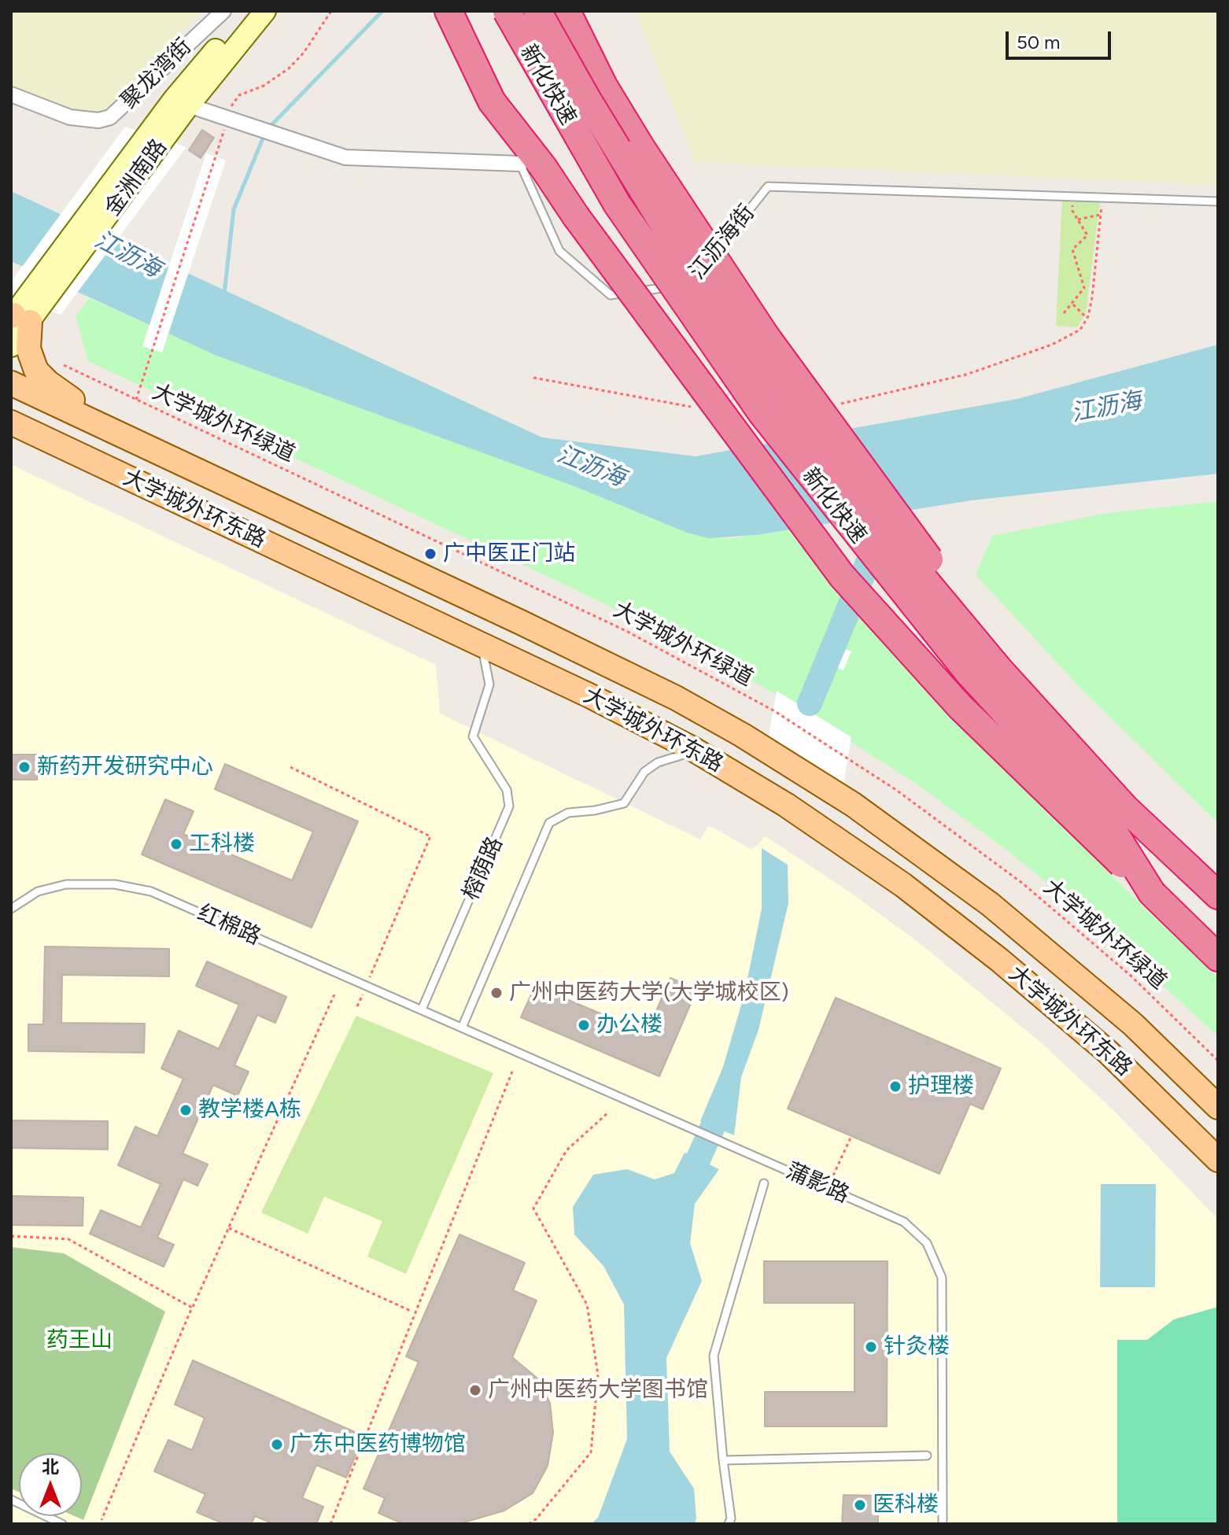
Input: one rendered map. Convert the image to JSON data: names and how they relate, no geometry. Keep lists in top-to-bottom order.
{
  "streets": {
    "highway": ["新化快速"],
    "main road": ["金洲南路", "大学城外环东路"],
    "street": ["聚龙湾街", "江沥海街"],
    "lane": ["榕荫路", "红棉路", "蒲影路"],
    "path": ["大学城外环绿道"]
  },
  "crossings": [
    ["金洲南路", "江沥海街"],
    ["大学城外环东路", "榕荫路"],
    ["榕荫路", "红棉路"],
    ["榕荫路", "蒲影路"],
    ["红棉路", "蒲影路"]
  ],
  "water": ["江沥海"],
  "parks": ["药王山"],
  "places": [
    "广中医正门站",
    "新药开发研究中心",
    "工科楼",
    "广州中医药大学(大学城校区)",
    "办公楼",
    "护理楼",
    "教学楼A栋",
    "针灸楼",
    "广州中医药大学图书馆",
    "广东中医药博物馆",
    "医科楼"
  ],
  "scale_bar": "50 m",
  "north": "top"
}
